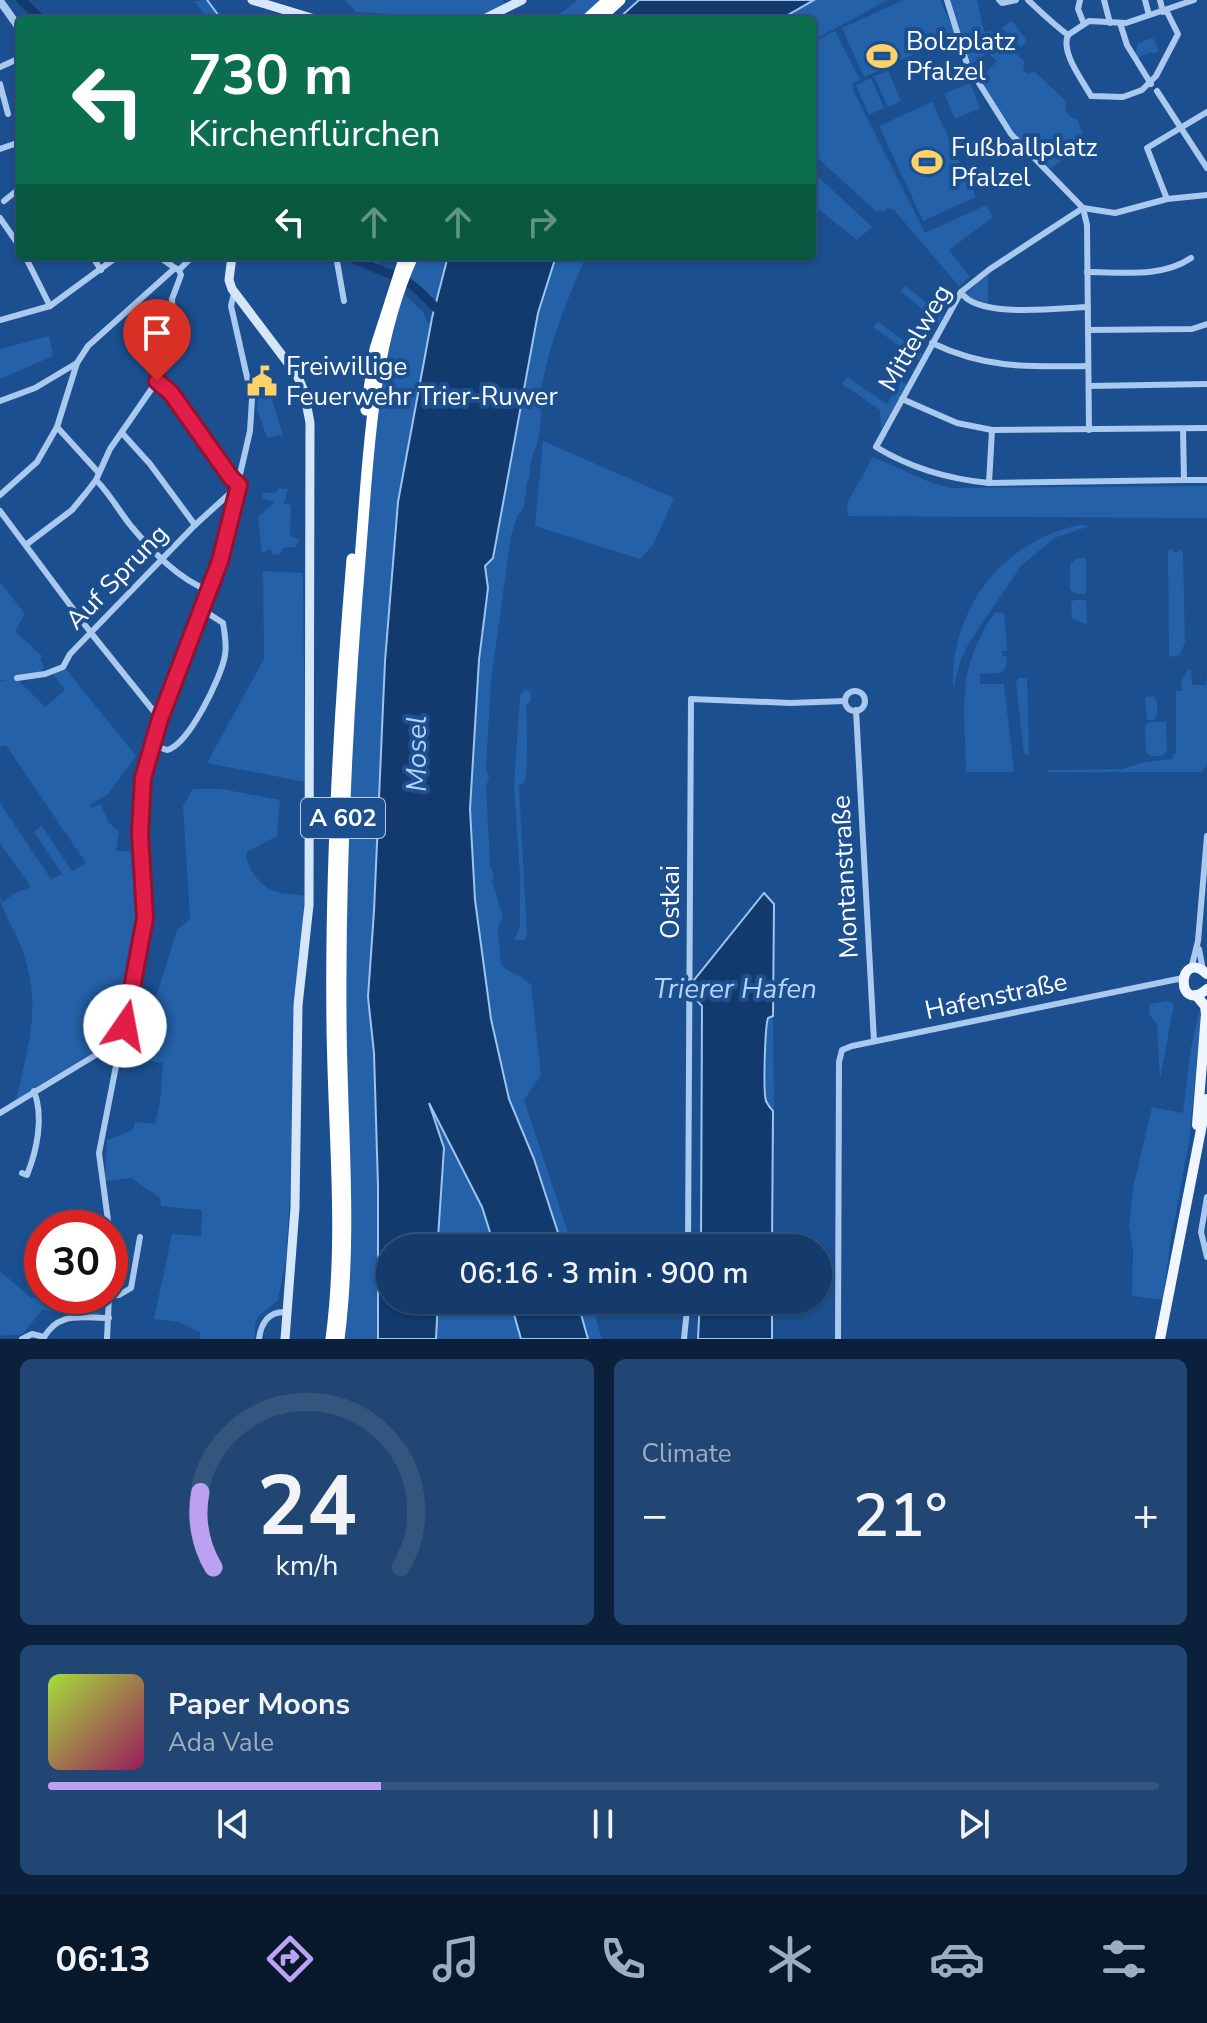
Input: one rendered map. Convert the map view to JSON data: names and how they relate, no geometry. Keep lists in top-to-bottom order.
{
  "streets": {
    "highway": ["A 602"],
    "street": [
      "Mittelweg",
      "Auf Sprung",
      "Montanstraße",
      "Ostkai",
      "Hafenstraße"
    ]
  },
  "crossings": [
    ["Montanstraße", "Ostkai"],
    ["Montanstraße", "Hafenstraße"]
  ],
  "water": ["Mosel", "Trierer Hafen"],
  "places": {
    "sports": ["Bolzplatz Pfalzel", "Fußballplatz Pfalzel"],
    "public building": ["Freiwillige Feuerwehr Trier-Ruwer"]
  },
  "page": {
    "turn": ["730 m", "Kirchenflürchen"],
    "limit": "30",
    "trip": "06:16 · 3 min · 900 m",
    "tile": "Climate",
    "heat": ["−", "21°", "+"],
    "song": ["Paper Moons", "Ada Vale"],
    "tabs": "06:13",
    "gauge": ["24", "km/h"]
  }
}
